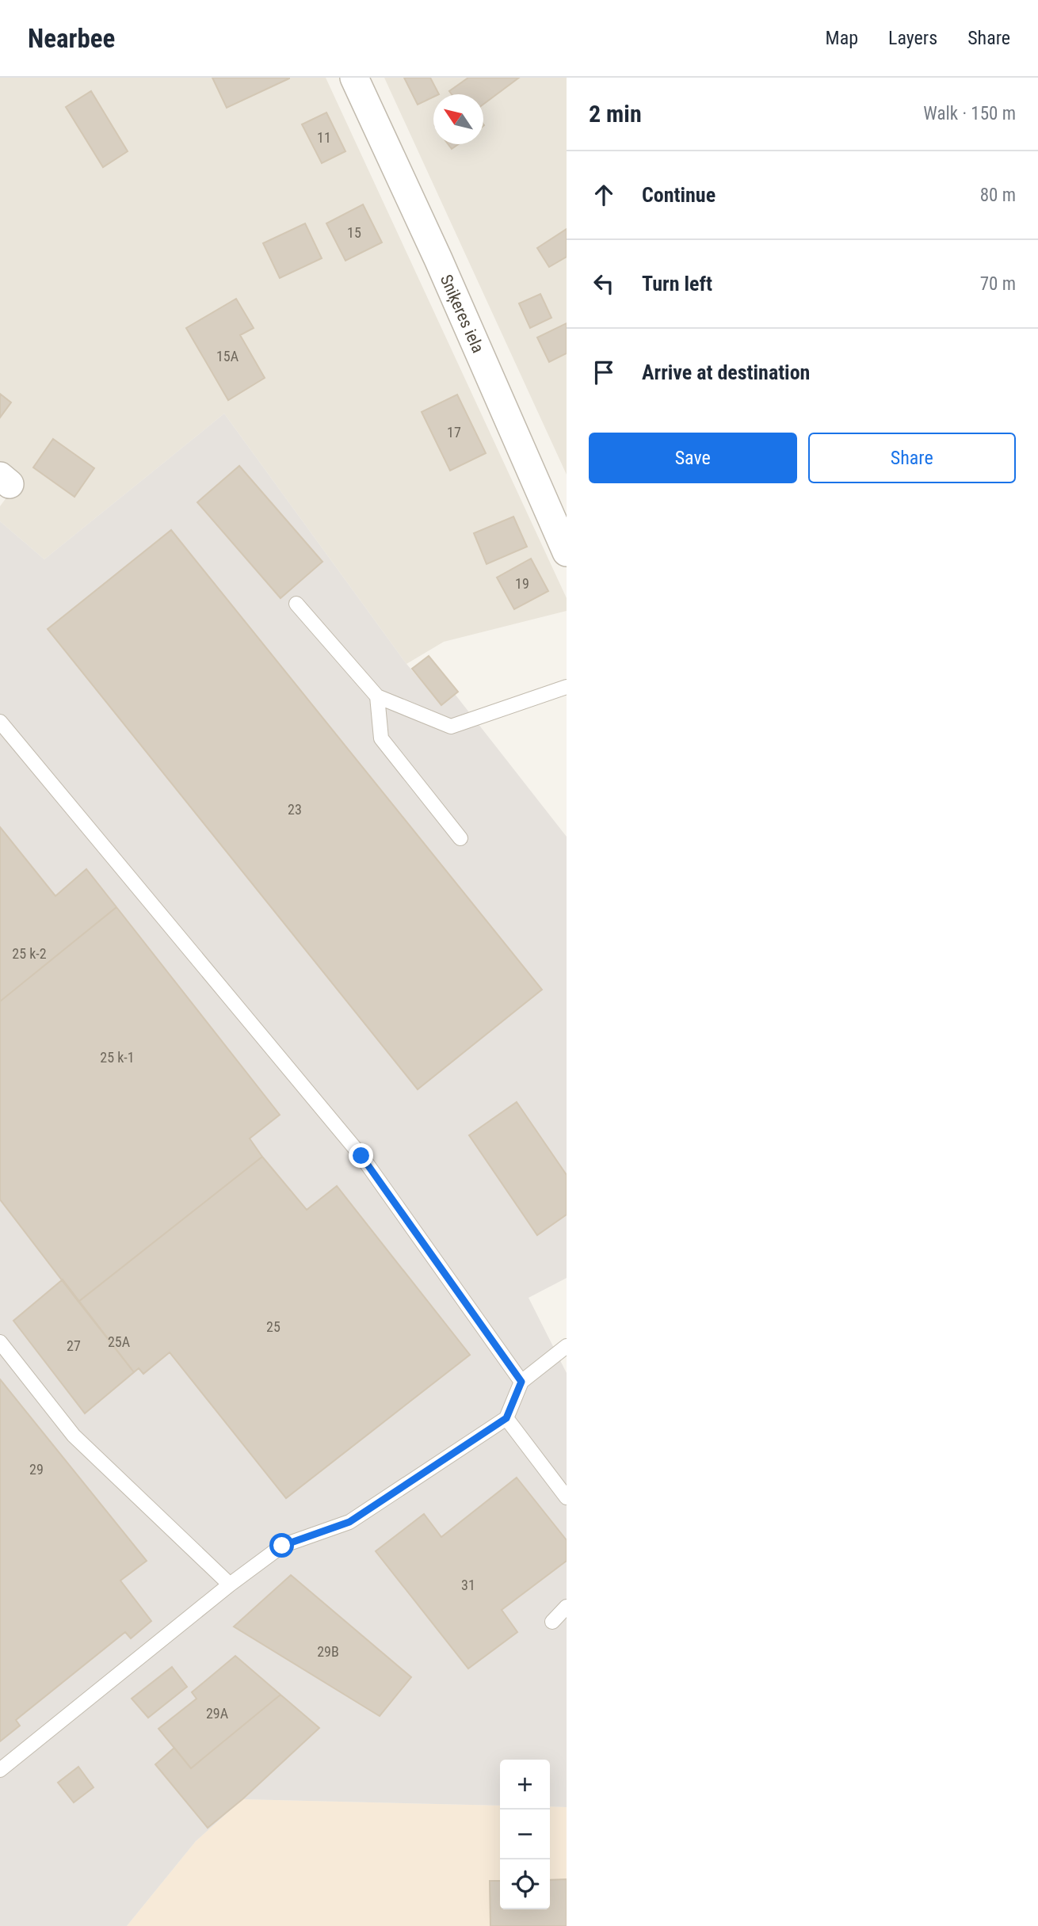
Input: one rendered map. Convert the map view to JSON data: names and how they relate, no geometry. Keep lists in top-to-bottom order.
{
  "streets": {
    "street": ["Sniķeres iela"]
  },
  "house_numbers": [
    "11",
    "15",
    "15A",
    "17",
    "19",
    "23",
    "25 k-2",
    "25 k-1",
    "25",
    "25A",
    "27",
    "29",
    "31",
    "29B",
    "29A"
  ],
  "north": "top left",
  "page": {
    "header": "Nearbee",
    "nav": ["Map", "Layers", "Share"],
    "heading": ["2 min", "Walk · 150 m"],
    "list": [
      ["Continue", "80 m"],
      ["Turn left", "70 m"],
      "Arrive at destination"
    ],
    "buttons": ["Save", "Share"],
    "map_buttons": ["+", "−"]
  }
}
